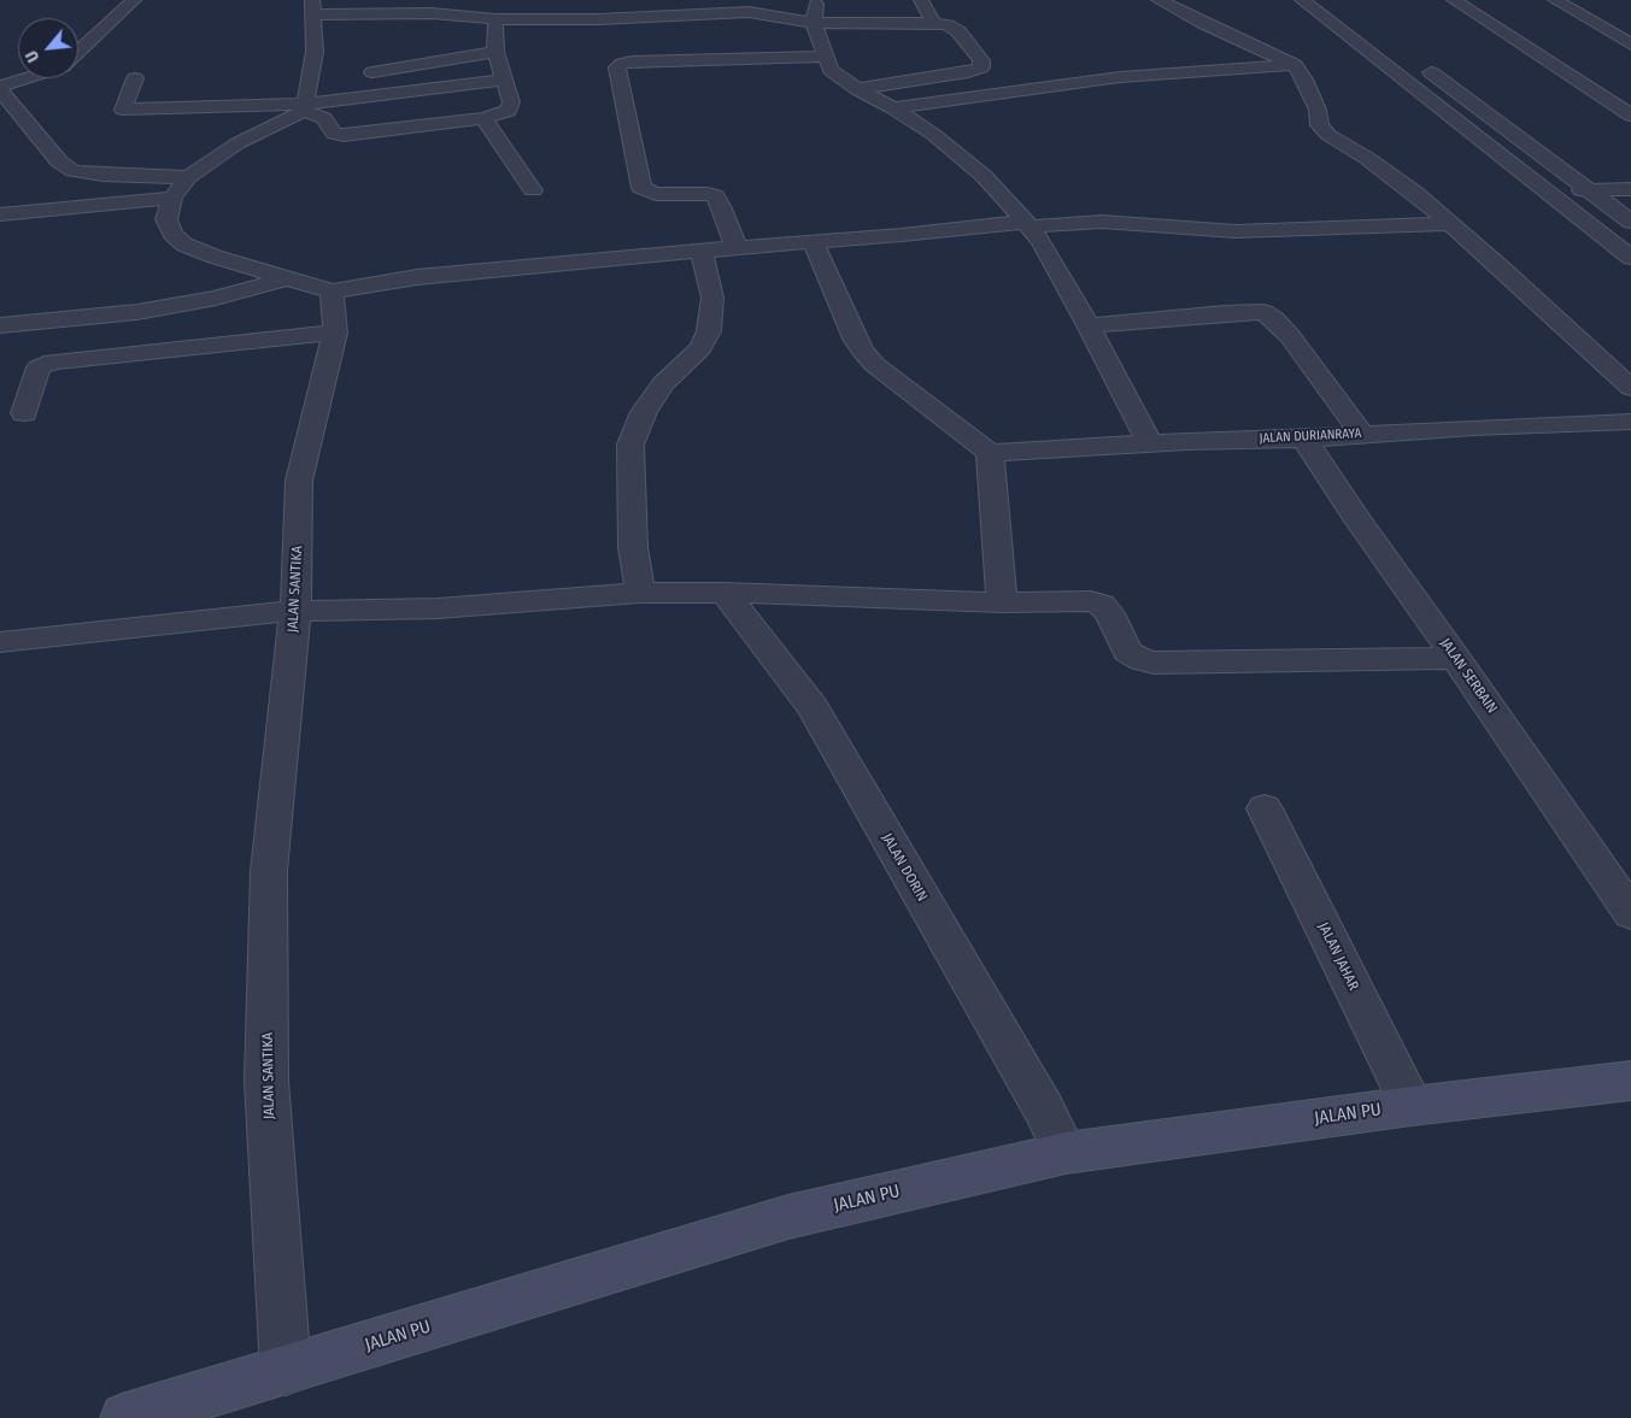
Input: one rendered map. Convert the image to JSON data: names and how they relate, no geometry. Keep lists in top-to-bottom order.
{
  "streets": {
    "street": [
      "JALAN DURIANRAYA",
      "JALAN SANTIKA",
      "JALAN SERBAIN",
      "JALAN DORIN",
      "JALAN JAHAR",
      "JALAN PU"
    ]
  },
  "crossings": [
    ["JALAN DURIANRAYA", "JALAN SERBAIN"],
    ["JALAN SANTIKA", "JALAN PU"],
    ["JALAN DORIN", "JALAN PU"],
    ["JALAN JAHAR", "JALAN PU"]
  ],
  "north": "bottom left"
}
